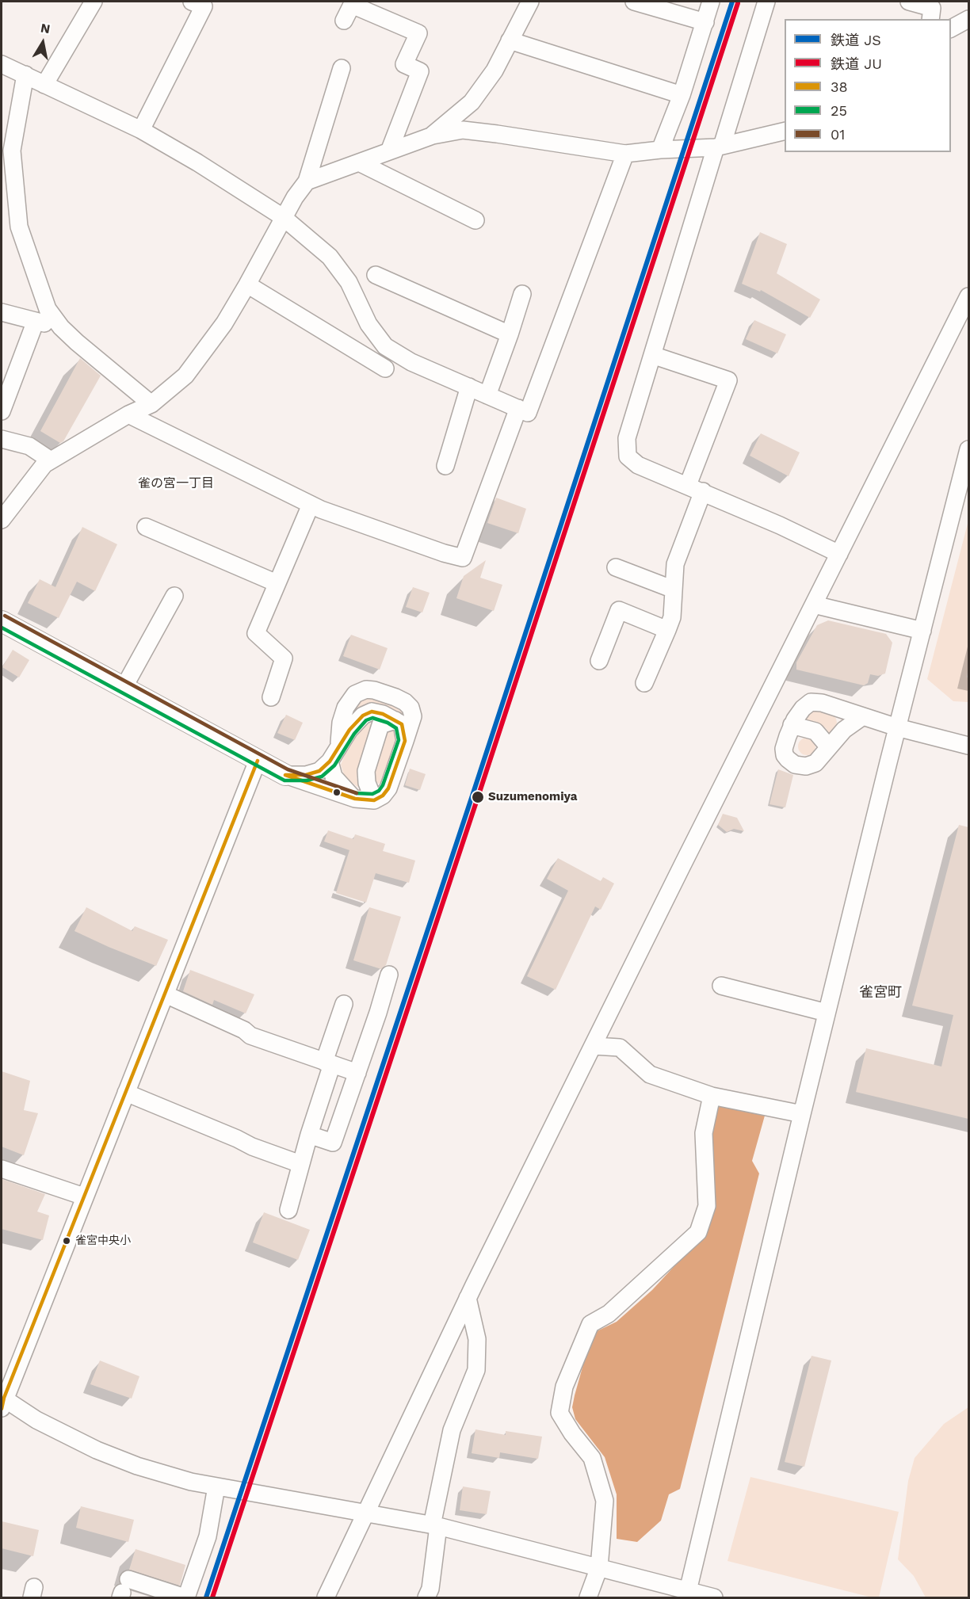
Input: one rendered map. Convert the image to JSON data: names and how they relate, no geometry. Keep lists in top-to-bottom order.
{
  "districts": ["雀の宮一丁目", "雀宮町"],
  "places": ["Suzumenomiya", "雀宮中央小"],
  "lines": [
    "rail line JS",
    "rail line JU",
    "transit line 01",
    "transit line 25",
    "transit line 38"
  ],
  "legend": [
    "鉄道 JS",
    "鉄道 JU",
    "38",
    "25",
    "01"
  ],
  "north": "top"
}
